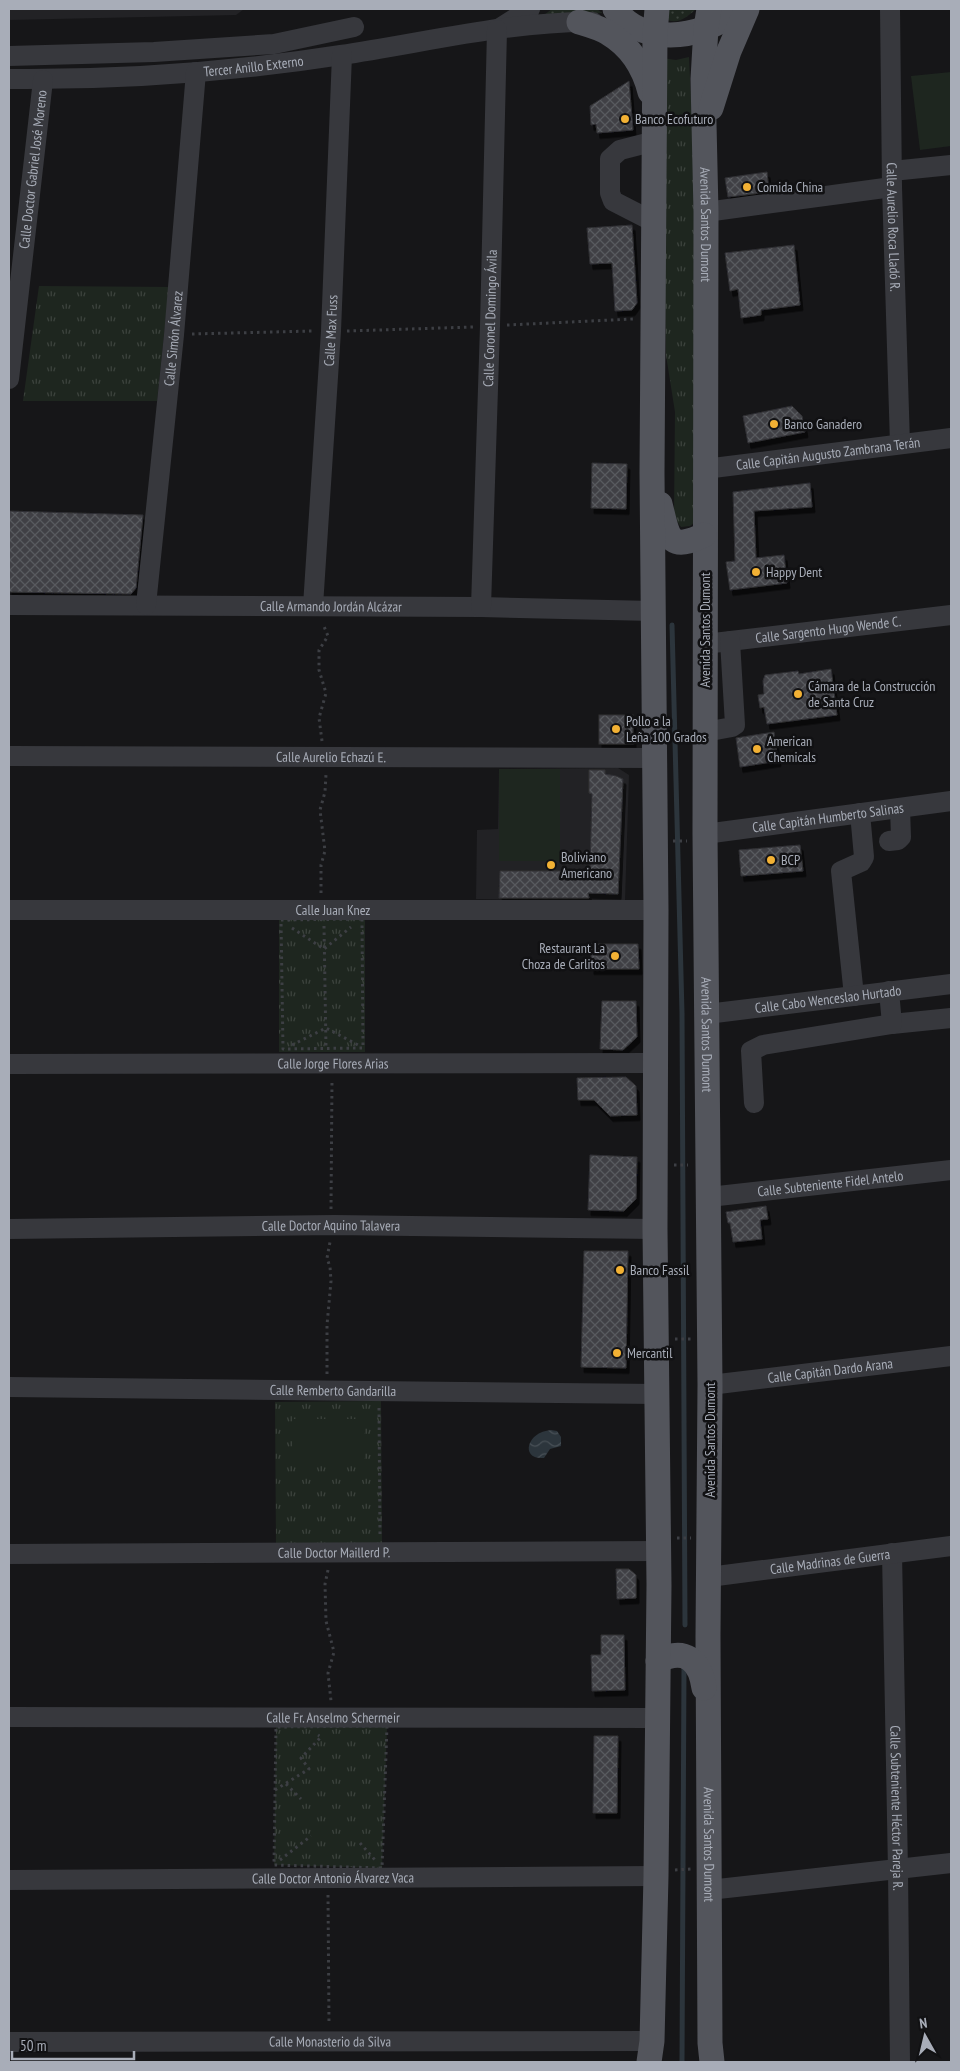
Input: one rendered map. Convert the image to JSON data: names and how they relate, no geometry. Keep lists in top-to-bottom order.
{
  "streets": {
    "main road": ["Avenida Santos Dumont"],
    "street": [
      "Tercer Anillo Externo",
      "Calle Doctor Gabriel José Moreno",
      "Calle Aurelio Roca Lladó R.",
      "Calle Coronel Domingo Ávila",
      "Calle Max Fuss",
      "Calle Simón Álvarez",
      "Calle Capitán Augusto Zambrana Terán",
      "Calle Armando Jordán Alcázar",
      "Calle Sargento Hugo Wende C.",
      "Calle Aurelio Echazú E.",
      "Calle Capitán Humberto Salinas",
      "Calle Juan Knez",
      "Calle Cabo Wenceslao Hurtado",
      "Calle Jorge Flores Arias",
      "Calle Subteniente Fidel Antelo",
      "Calle Doctor Aquino Talavera",
      "Calle Capitán Dardo Arana",
      "Calle Remberto Gandarilla",
      "Calle Doctor Maillerd P.",
      "Calle Madrinas de Guerra",
      "Calle Fr. Anselmo Schermeir",
      "Calle Subteniente Héctor Pareja R.",
      "Calle Doctor Antonio Álvarez Vaca",
      "Calle Monasterio da Silva"
    ]
  },
  "crossings": [
    ["Tercer Anillo Externo", "Calle Doctor Gabriel José Moreno"],
    ["Tercer Anillo Externo", "Calle Coronel Domingo Ávila"],
    ["Tercer Anillo Externo", "Calle Max Fuss"],
    ["Tercer Anillo Externo", "Calle Simón Álvarez"],
    ["Avenida Santos Dumont", "Calle Capitán Augusto Zambrana Terán"],
    ["Avenida Santos Dumont", "Calle Sargento Hugo Wende C."],
    ["Avenida Santos Dumont", "Calle Capitán Humberto Salinas"],
    ["Avenida Santos Dumont", "Calle Cabo Wenceslao Hurtado"],
    ["Avenida Santos Dumont", "Calle Subteniente Fidel Antelo"],
    ["Avenida Santos Dumont", "Calle Capitán Dardo Arana"],
    ["Avenida Santos Dumont", "Calle Madrinas de Guerra"],
    ["Calle Aurelio Roca Lladó R.", "Calle Capitán Augusto Zambrana Terán"],
    ["Calle Coronel Domingo Ávila", "Calle Armando Jordán Alcázar"],
    ["Calle Max Fuss", "Calle Armando Jordán Alcázar"],
    ["Calle Simón Álvarez", "Calle Armando Jordán Alcázar"],
    ["Calle Madrinas de Guerra", "Calle Subteniente Héctor Pareja R."]
  ],
  "places": [
    "Banco Ecofuturo",
    "Comida China",
    "Banco Ganadero",
    "Happy Dent",
    "Cámara de la Construcción de Santa Cruz",
    "Pollo a la Leña 100 Grados",
    "American Chemicals",
    "BCP",
    "Boliviano Americano",
    "Restaurant La Choza de Carlitos",
    "Banco Fassil",
    "Mercantil"
  ],
  "scale_bar": "50 m",
  "north": "top"
}
